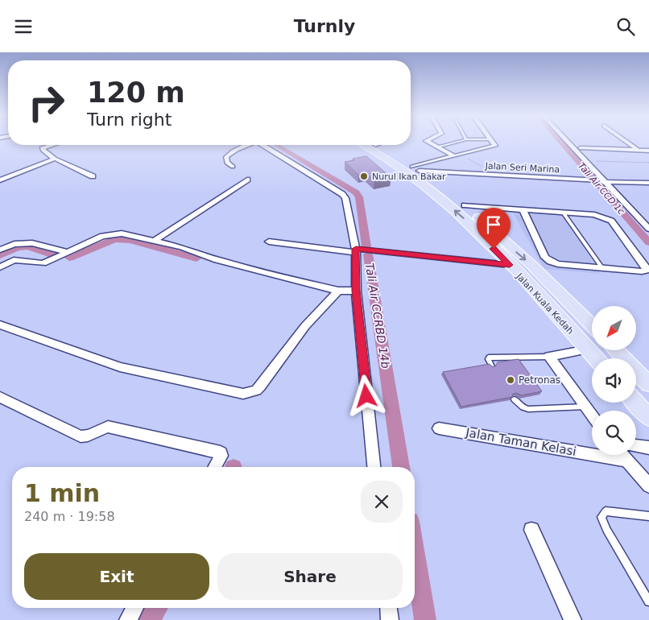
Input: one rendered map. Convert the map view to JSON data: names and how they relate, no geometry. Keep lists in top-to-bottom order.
{
  "streets": {
    "main road": ["Jalan Kuala Kedah"],
    "street": ["Jalan Seri Marina", "Jalan Taman Kelasi"]
  },
  "crossings": [
    ["Jalan Seri Marina", "Jalan Kuala Kedah"]
  ],
  "water": ["Tali Air CCD 1c", "Tali Air CCRBD 14b"],
  "places": ["Nurul Ikan Bakar", "Petronas"],
  "north": "bottom left",
  "page": {
    "header": "Turnly",
    "turn": ["120 m", "Turn right"],
    "heading": ["1 min", "240 m · 19:58"],
    "buttons": ["Exit", "Share"]
  }
}
